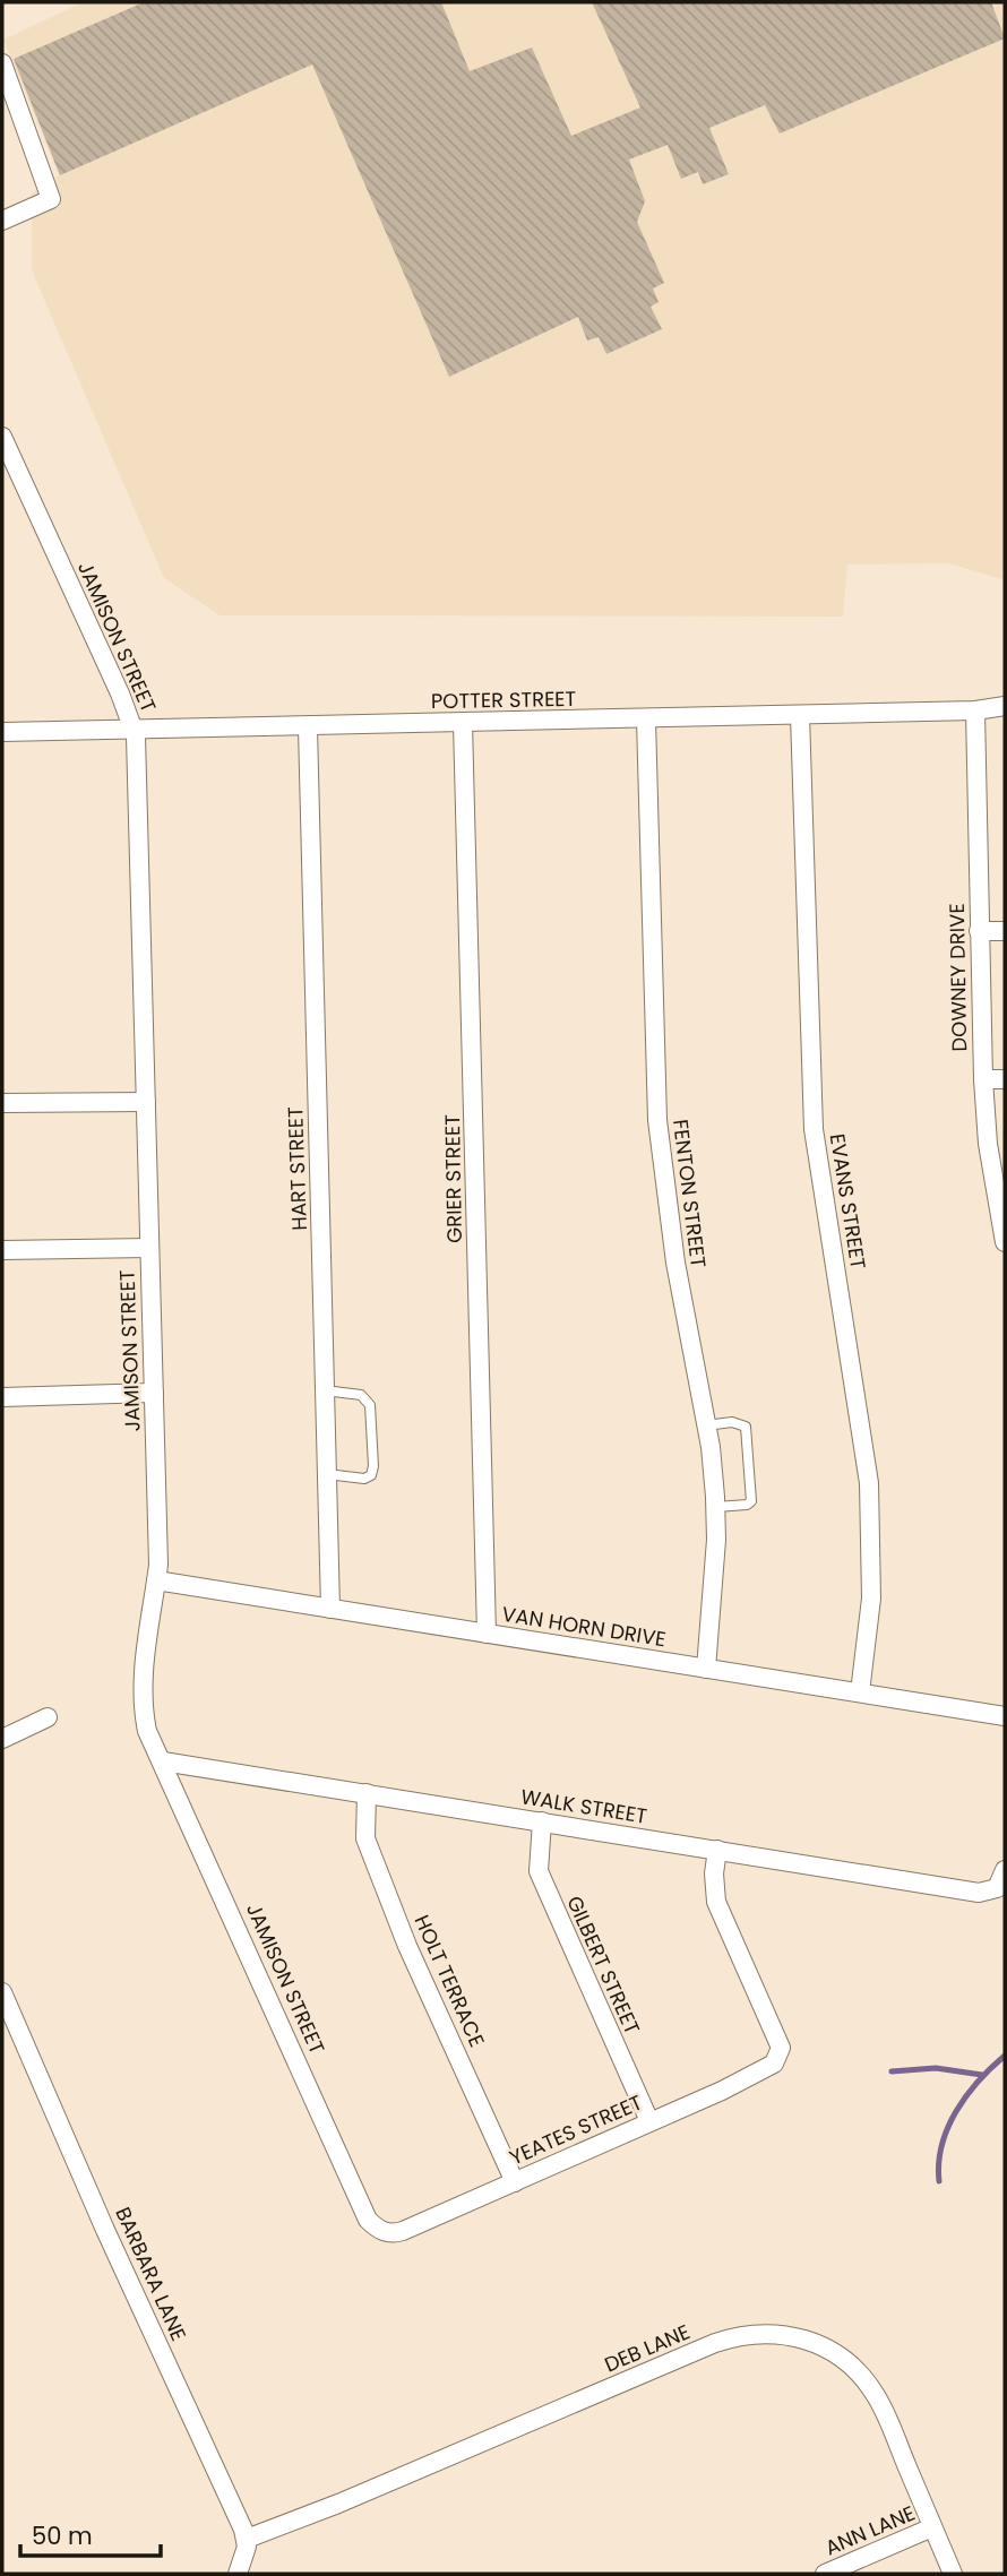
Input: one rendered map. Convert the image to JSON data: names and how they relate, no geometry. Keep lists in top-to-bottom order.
{
  "streets": {
    "street": [
      "JAMISON STREET",
      "POTTER STREET",
      "DOWNEY DRIVE",
      "HART STREET",
      "GRIER STREET",
      "FENTON STREET",
      "EVANS STREET",
      "VAN HORN DRIVE",
      "WALK STREET",
      "GILBERT STREET",
      "HOLT TERRACE",
      "YEATES STREET",
      "BARBARA LANE",
      "DEB LANE",
      "ANN LANE"
    ]
  },
  "crossings": [
    ["JAMISON STREET", "POTTER STREET"],
    ["JAMISON STREET", "VAN HORN DRIVE"],
    ["JAMISON STREET", "WALK STREET"],
    ["JAMISON STREET", "YEATES STREET"],
    ["POTTER STREET", "DOWNEY DRIVE"],
    ["POTTER STREET", "HART STREET"],
    ["POTTER STREET", "GRIER STREET"],
    ["POTTER STREET", "FENTON STREET"],
    ["POTTER STREET", "EVANS STREET"],
    ["HART STREET", "VAN HORN DRIVE"],
    ["GRIER STREET", "VAN HORN DRIVE"],
    ["FENTON STREET", "VAN HORN DRIVE"],
    ["EVANS STREET", "VAN HORN DRIVE"],
    ["WALK STREET", "GILBERT STREET"],
    ["WALK STREET", "HOLT TERRACE"],
    ["WALK STREET", "YEATES STREET"],
    ["GILBERT STREET", "YEATES STREET"],
    ["HOLT TERRACE", "YEATES STREET"],
    ["BARBARA LANE", "DEB LANE"],
    ["DEB LANE", "ANN LANE"]
  ],
  "scale_bar": "50 m"
}
